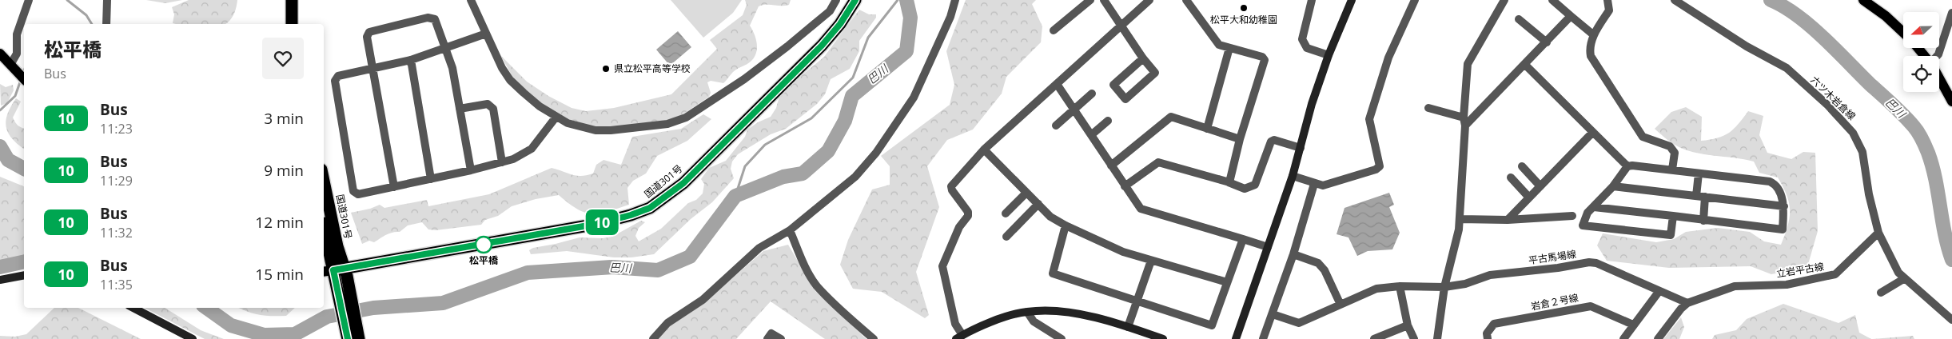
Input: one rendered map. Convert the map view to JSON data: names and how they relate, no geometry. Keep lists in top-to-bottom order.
{
  "streets": {
    "highway": ["国道301号"],
    "street": [
      "六ツ木岩倉線",
      "平古馬場線",
      "立岩平古線",
      "岩倉２号線"
    ]
  },
  "crossings": [
    ["六ツ木岩倉線", "立岩平古線"],
    ["平古馬場線", "立岩平古線"]
  ],
  "water": ["巴川"],
  "places": ["松平大和幼稚園", "県立松平高等学校", "松平橋"],
  "lines": ["bus line 10"],
  "north": "left",
  "page": {
    "on_map": "10",
    "heading": ["松平橋", "Bus"],
    "list": [
      {
        "mark": "10",
        "name": "Bus",
        "note": "11:23",
        "value": "3 min"
      },
      {
        "mark": "10",
        "name": "Bus",
        "note": "11:29",
        "value": "9 min"
      },
      {
        "mark": "10",
        "name": "Bus",
        "note": "11:32",
        "value": "12 min"
      },
      {
        "mark": "10",
        "name": "Bus",
        "note": "11:35",
        "value": "15 min"
      }
    ]
  }
}
